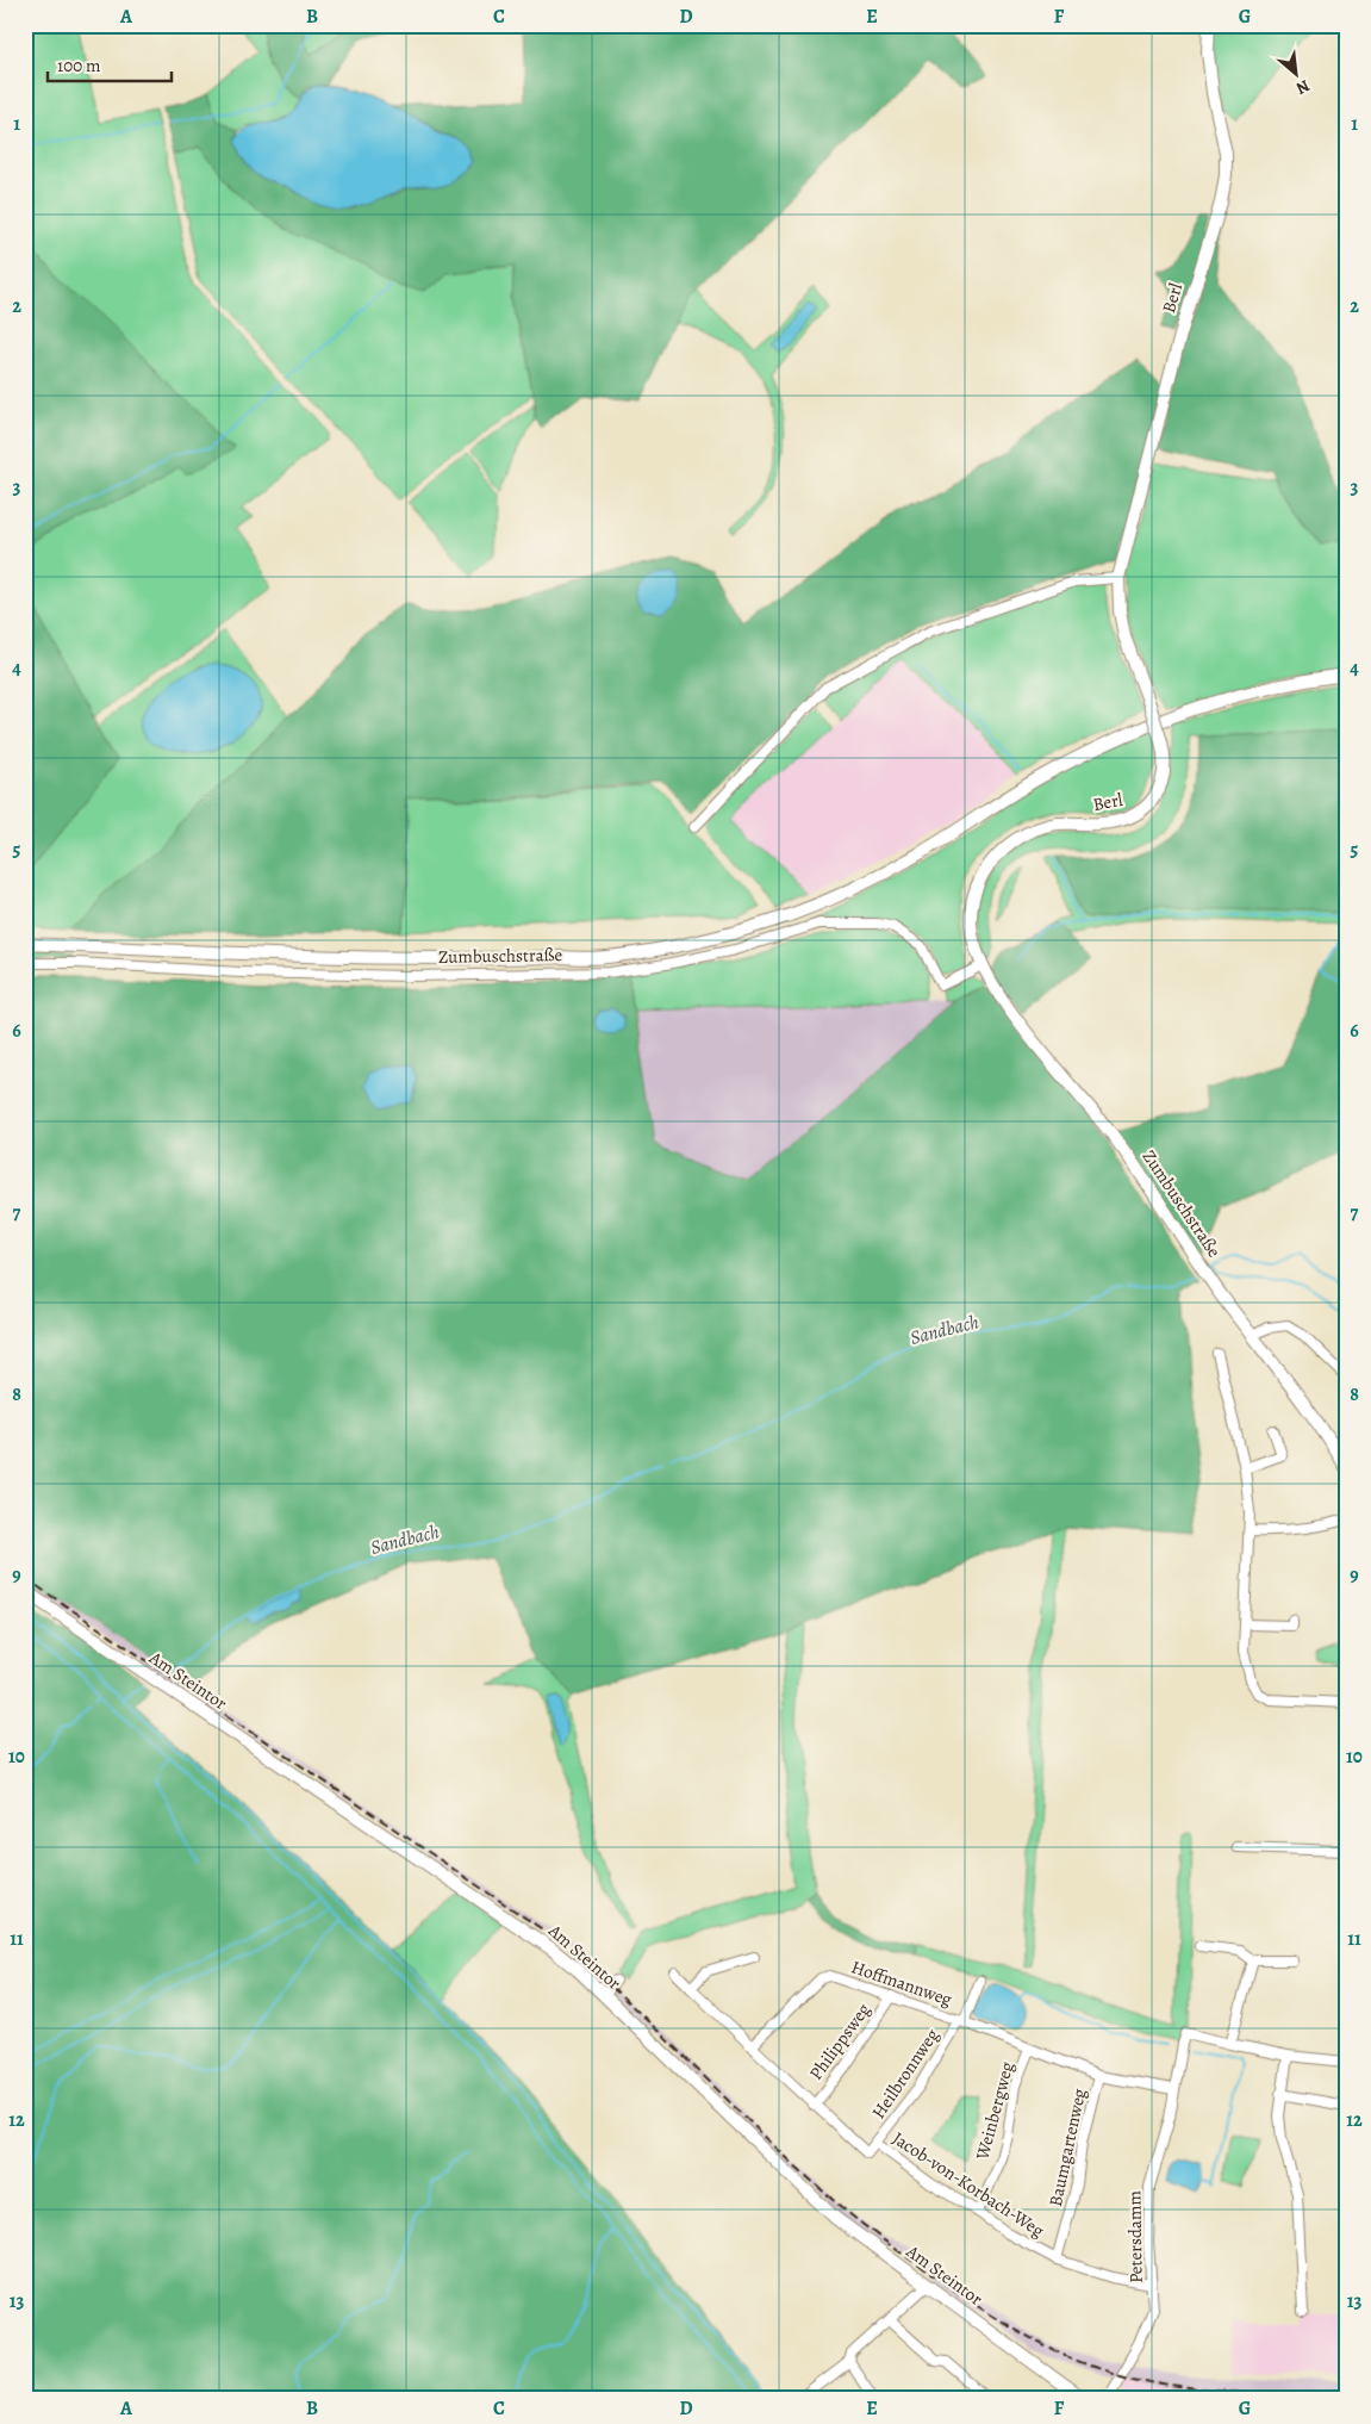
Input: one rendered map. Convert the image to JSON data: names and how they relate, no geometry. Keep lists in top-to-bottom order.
{
  "streets": {
    "street": [
      "Berl",
      "Zumbuschstraße",
      "Am Steintor",
      "Hoffmannweg",
      "Philippsweg",
      "Heilbronnweg",
      "Weinbergweg",
      "Baumgartenweg",
      "Jacob-von-Korbach-Weg",
      "Petersdamm"
    ]
  },
  "crossings": [
    ["Berl", "Zumbuschstraße"],
    ["Hoffmannweg", "Philippsweg"],
    ["Hoffmannweg", "Heilbronnweg"],
    ["Hoffmannweg", "Weinbergweg"],
    ["Hoffmannweg", "Baumgartenweg"],
    ["Hoffmannweg", "Jacob-von-Korbach-Weg"],
    ["Hoffmannweg", "Petersdamm"],
    ["Philippsweg", "Jacob-von-Korbach-Weg"],
    ["Heilbronnweg", "Jacob-von-Korbach-Weg"],
    ["Weinbergweg", "Jacob-von-Korbach-Weg"],
    ["Baumgartenweg", "Jacob-von-Korbach-Weg"],
    ["Jacob-von-Korbach-Weg", "Petersdamm"]
  ],
  "water": ["Sandbach"],
  "scale_bar": "100 m",
  "north": "bottom right",
  "grid": {
    "columns": [
      "A",
      "B",
      "C",
      "D",
      "E",
      "F",
      "G"
    ],
    "rows": [
      "1",
      "2",
      "3",
      "4",
      "5",
      "6",
      "7",
      "8",
      "9",
      "10",
      "11",
      "12",
      "13"
    ]
  }
}
